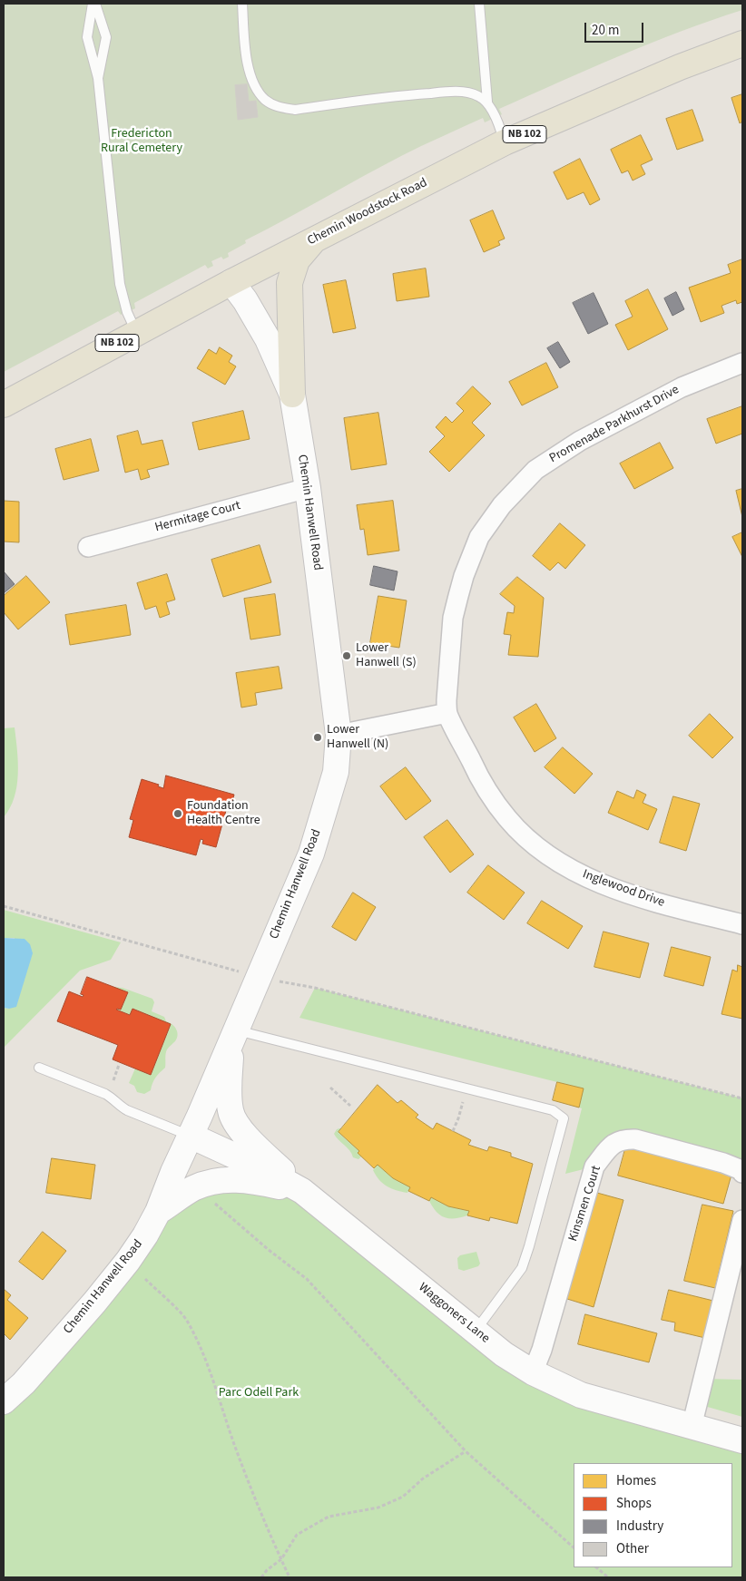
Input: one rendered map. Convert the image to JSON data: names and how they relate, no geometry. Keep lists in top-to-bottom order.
{
  "streets": {
    "main road": [
      "NB 102",
      "Chemin Woodstock Road",
      "Chemin Hanwell Road",
      "Waggoners Lane"
    ],
    "street": [
      "Promenade Parkhurst Drive",
      "Hermitage Court",
      "Inglewood Drive",
      "Kinsmen Court"
    ]
  },
  "crossings": [
    ["Chemin Woodstock Road", "Chemin Hanwell Road"],
    ["Promenade Parkhurst Drive", "Inglewood Drive"],
    ["Chemin Hanwell Road", "Hermitage Court"],
    ["Chemin Hanwell Road", "Waggoners Lane"],
    ["Kinsmen Court", "Waggoners Lane"]
  ],
  "parks": ["Fredericton Rural Cemetery", "Parc Odell Park"],
  "places": ["Lower Hanwell (S)", "Lower Hanwell (N)", "Foundation Health Centre"],
  "legend": [
    "Homes",
    "Shops",
    "Industry",
    "Other"
  ],
  "scale_bar": "20 m"
}
